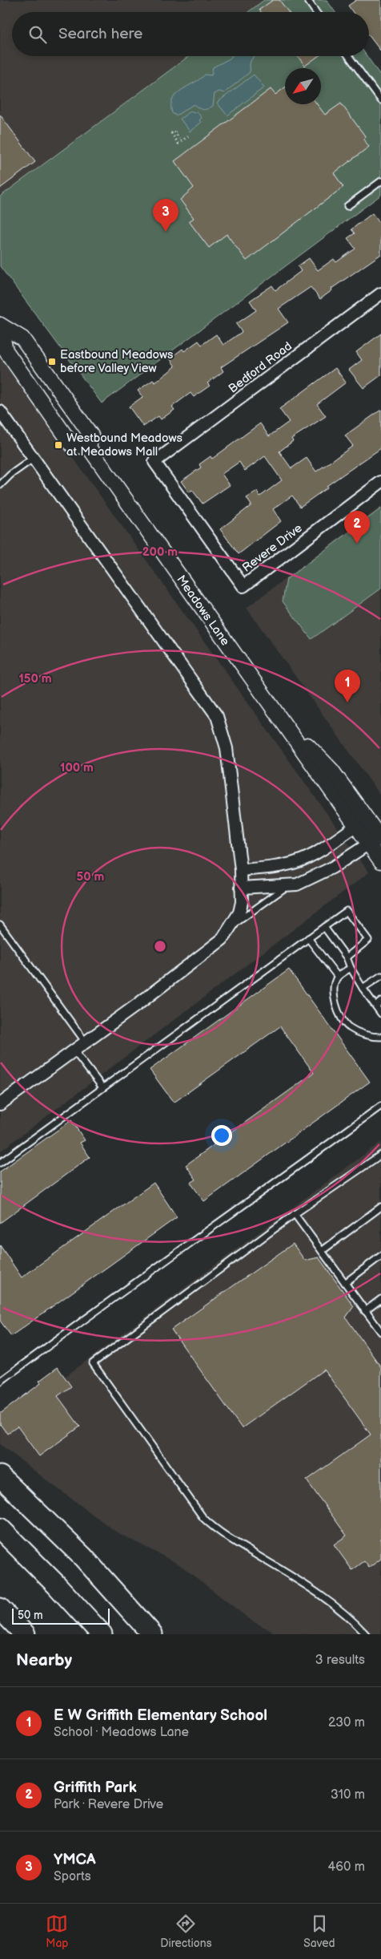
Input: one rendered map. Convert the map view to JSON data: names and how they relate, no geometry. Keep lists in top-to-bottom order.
{
  "streets": {
    "street": ["Bedford Road", "Revere Drive", "Meadows Lane"]
  },
  "crossings": [
    ["Bedford Road", "Revere Drive"]
  ],
  "places": {
    "transit": ["Eastbound Meadows before Valley View", "Westbound Meadows at Meadows Mall"]
  },
  "scale_bar": "50 m",
  "north": "bottom left",
  "page": {
    "search": "Search here",
    "pins": ["3", "2", "1"],
    "scale": "50 m",
    "heading": ["Nearby", "3 results"],
    "list": [
      {
        "mark": "1",
        "name": "E W Griffith Elementary School",
        "note": "School · Meadows Lane",
        "value": "230 m"
      },
      {
        "mark": "2",
        "name": "Griffith Park",
        "note": "Park · Revere Drive",
        "value": "310 m"
      },
      {
        "mark": "3",
        "name": "YMCA",
        "note": "Sports",
        "value": "460 m"
      }
    ],
    "nav": ["Map", "Directions", "Saved"]
  },
  "rings": [
    "200 m",
    "150 m",
    "100 m",
    "50 m"
  ]
}
